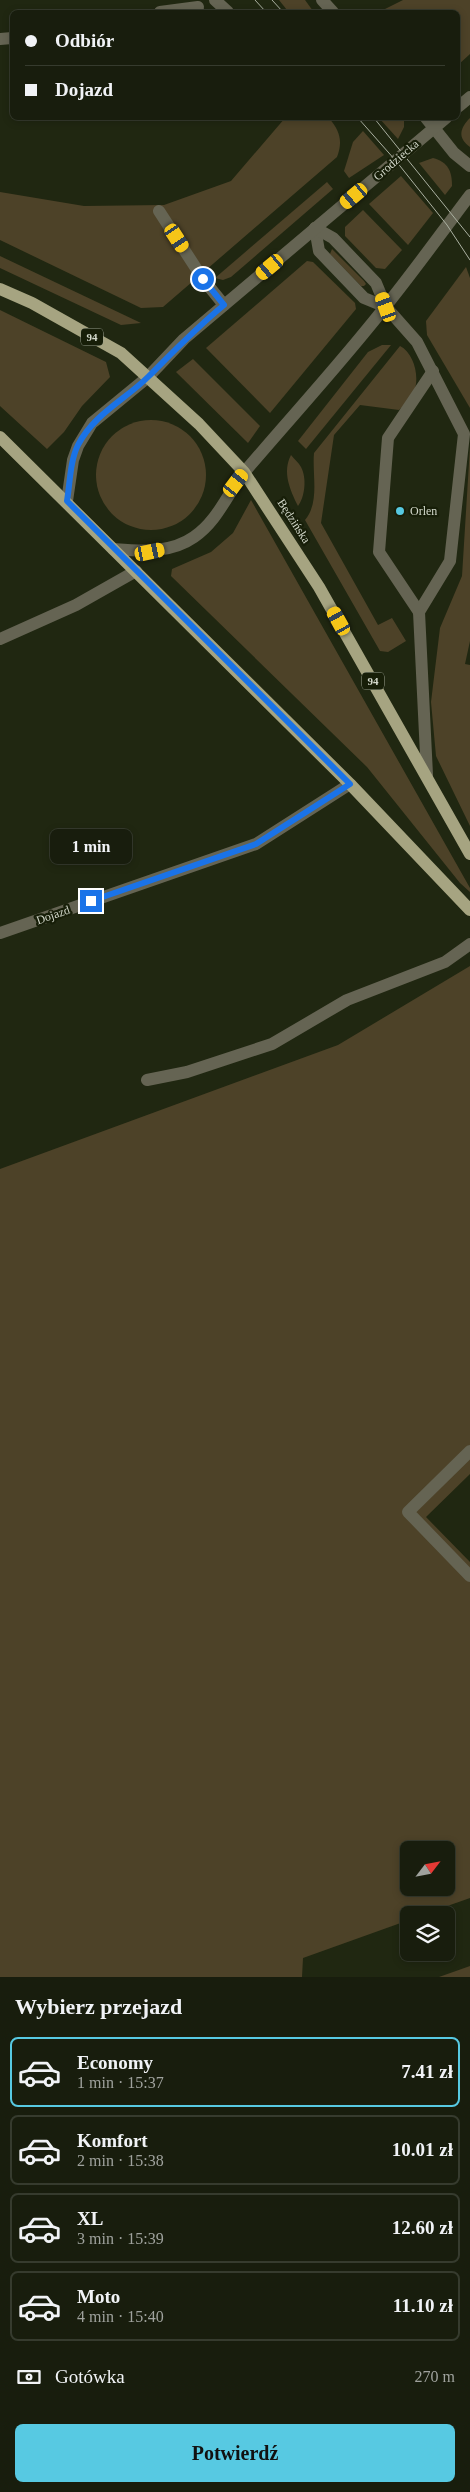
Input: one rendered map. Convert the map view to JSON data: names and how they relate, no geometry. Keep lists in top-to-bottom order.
{
  "streets": {
    "main road": ["94", "Będzińska"],
    "street": ["Grodziecka", "Dojazd"]
  },
  "crossings": [
    ["Grodziecka", "Będzińska"]
  ],
  "places": ["Orlen"],
  "north": "top right",
  "page": {
    "banner": ["Odbiór", "Dojazd"],
    "bubble": "1 min",
    "heading": "Wybierz przejazd",
    "list": [
      {
        "name": "Economy",
        "note": "1 min · 15:37",
        "value": "7.41 zł"
      },
      {
        "name": "Komfort",
        "note": "2 min · 15:38",
        "value": "10.01 zł"
      },
      {
        "name": "XL",
        "note": "3 min · 15:39",
        "value": "12.60 zł"
      },
      {
        "name": "Moto",
        "note": "4 min · 15:40",
        "value": "11.10 zł"
      }
    ],
    "pay": ["Gotówka", "270 m"],
    "buttons": "Potwierdź"
  }
}
